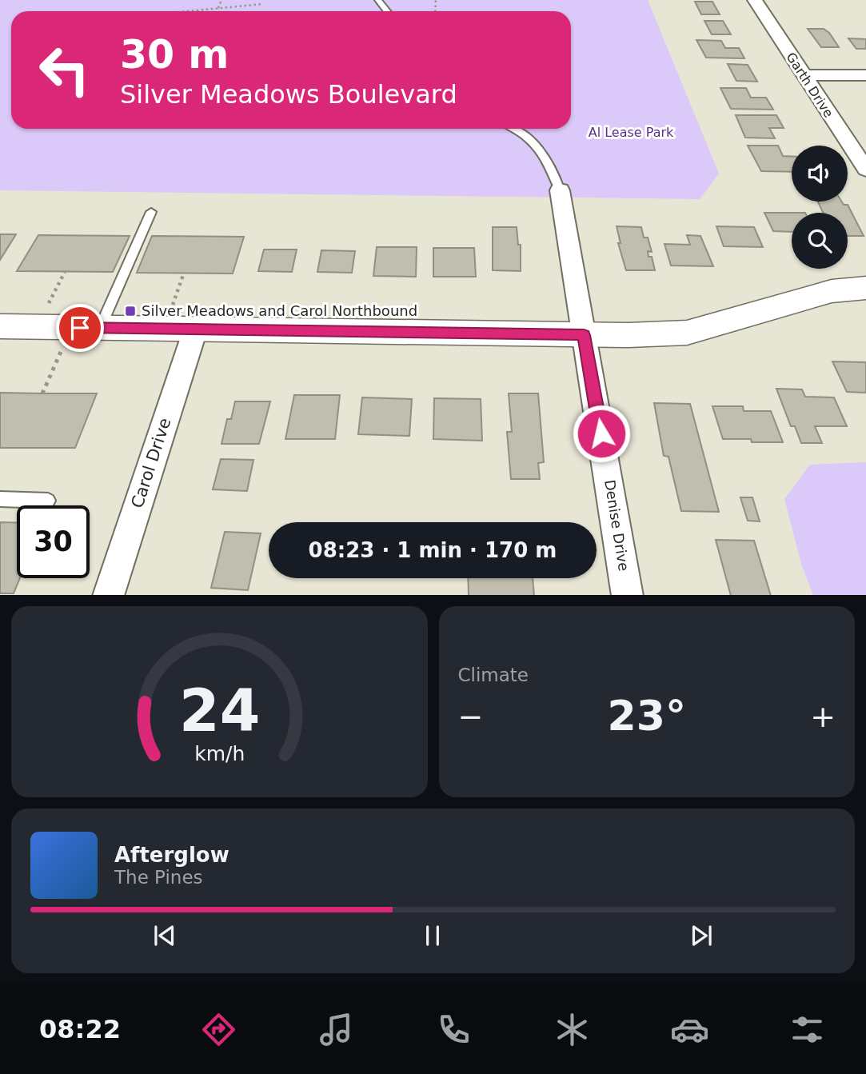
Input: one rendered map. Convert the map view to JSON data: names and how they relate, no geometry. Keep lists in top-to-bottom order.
{
  "streets": {
    "street": ["Garth Drive", "Carol Drive", "Denise Drive"]
  },
  "parks": ["Al Lease Park"],
  "places": {
    "transit": ["Silver Meadows and Carol Northbound"]
  },
  "page": {
    "turn": ["30 m", "Silver Meadows Boulevard"],
    "limit": "30",
    "trip": "08:23 · 1 min · 170 m",
    "tile": "Climate",
    "heat": ["−", "23°", "+"],
    "song": ["Afterglow", "The Pines"],
    "tabs": "08:22",
    "gauge": ["24", "km/h"]
  }
}
